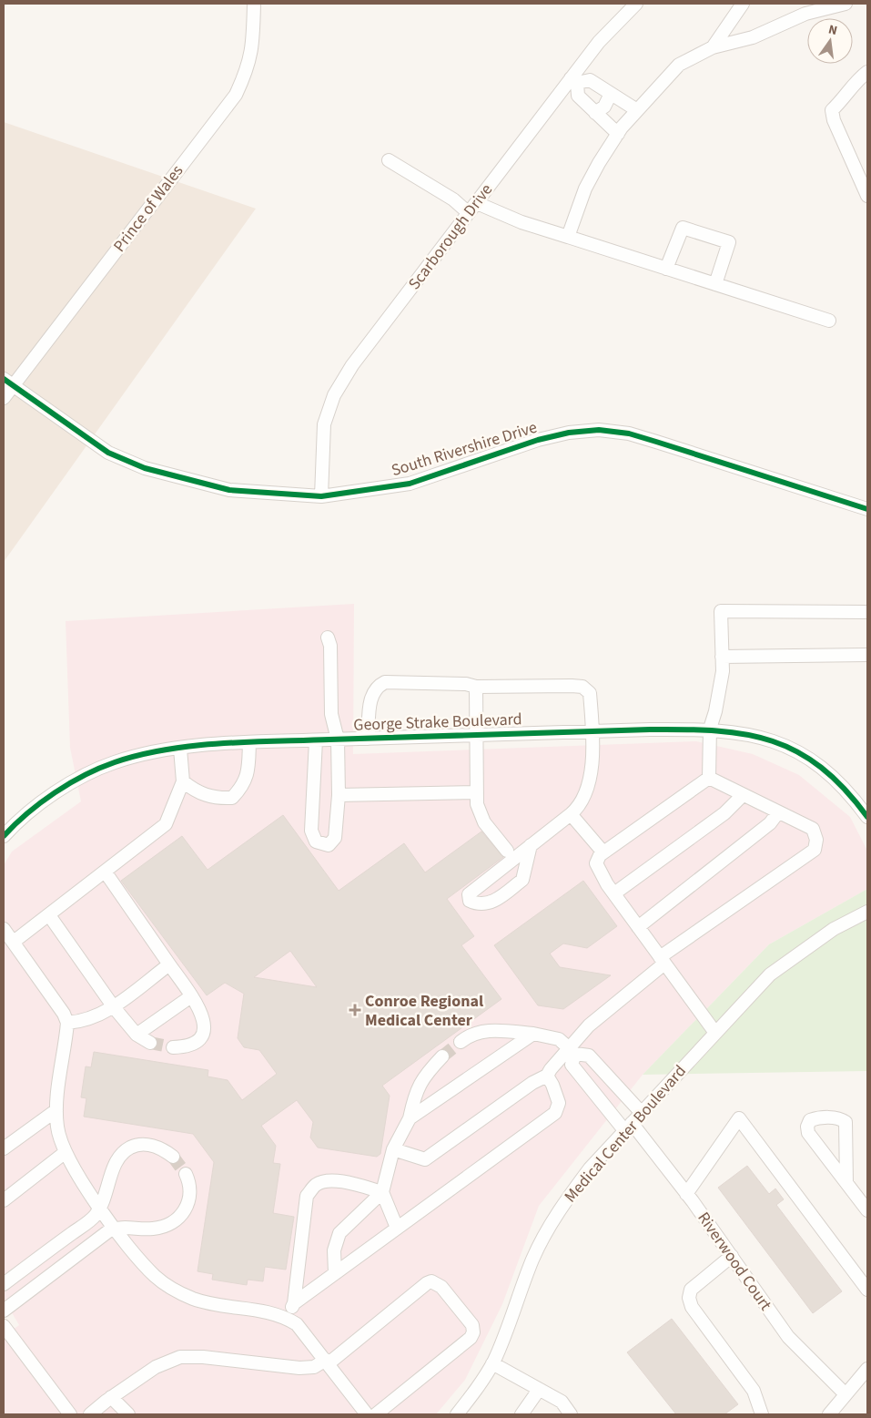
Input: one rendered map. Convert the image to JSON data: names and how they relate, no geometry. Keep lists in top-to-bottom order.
{
  "streets": {
    "street": [
      "Prince of Wales",
      "Scarborough Drive",
      "South Rivershire Drive",
      "George Strake Boulevard",
      "Medical Center Boulevard",
      "Riverwood Court"
    ]
  },
  "crossings": [
    ["Prince of Wales", "South Rivershire Drive"],
    ["Scarborough Drive", "South Rivershire Drive"],
    ["Medical Center Boulevard", "Riverwood Court"]
  ],
  "places": {
    "health": ["Conroe Regional Medical Center"]
  },
  "north": "top"
}
